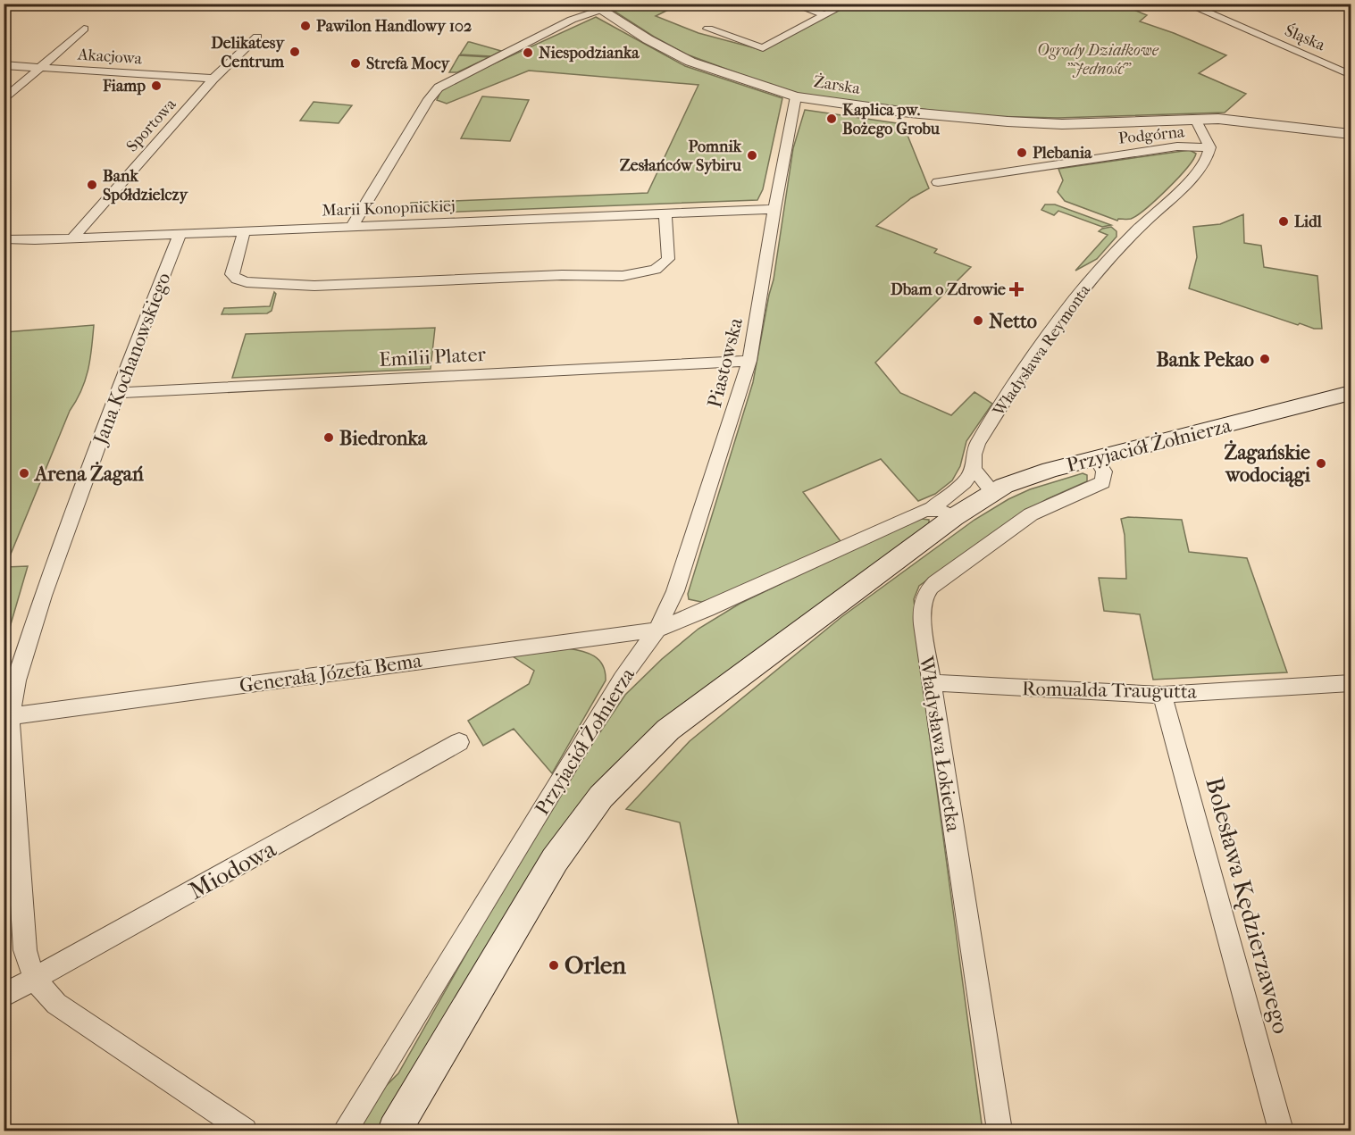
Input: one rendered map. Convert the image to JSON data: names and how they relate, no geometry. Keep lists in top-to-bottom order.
{
  "streets": {
    "main road": ["Przyjaciół Żołnierza"],
    "street": [
      "Śląska",
      "Akacjowa",
      "Żarska",
      "Sportowa",
      "Podgórna",
      "Marii Konopnickiej",
      "Władysława Reymonta",
      "Emilii Plater",
      "Jana Kochanowskiego",
      "Piastowska",
      "Generała Józefa Bema",
      "Romualda Traugutta",
      "Władysława Łokietka",
      "Miodowa",
      "Bolesława Kędzierzawego"
    ]
  },
  "crossings": [
    ["Akacjowa", "Sportowa"],
    ["Żarska", "Piastowska"],
    ["Sportowa", "Marii Konopnickiej"],
    ["Podgórna", "Władysława Reymonta"],
    ["Marii Konopnickiej", "Jana Kochanowskiego"],
    ["Marii Konopnickiej", "Piastowska"],
    ["Emilii Plater", "Jana Kochanowskiego"],
    ["Emilii Plater", "Piastowska"],
    ["Jana Kochanowskiego", "Generała Józefa Bema"],
    ["Jana Kochanowskiego", "Miodowa"],
    ["Piastowska", "Przyjaciół Żołnierza"],
    ["Piastowska", "Generała Józefa Bema"],
    ["Przyjaciół Żołnierza", "Generała Józefa Bema"],
    ["Przyjaciół Żołnierza", "Władysława Łokietka"],
    ["Romualda Traugutta", "Władysława Łokietka"],
    ["Romualda Traugutta", "Bolesława Kędzierzawego"]
  ],
  "parks": ["Ogrody Działkowe \"Jedność\""],
  "places": {
    "other": [
      "Pawilon Handlowy 102",
      "Delikatesy Centrum",
      "Niespodzianka",
      "Strefa Mocy",
      "Fiamp",
      "Kaplica pw. Bożego Grobu",
      "Plebania",
      "Pomnik Zesłańców Sybiru",
      "Bank Spółdzielczy",
      "Lidl",
      "Netto",
      "Bank Pekao",
      "Biedronka",
      "Żagańskie wodociągi",
      "Arena Żagań",
      "Orlen"
    ],
    "health": ["Dbam o Zdrowie"]
  }
}
